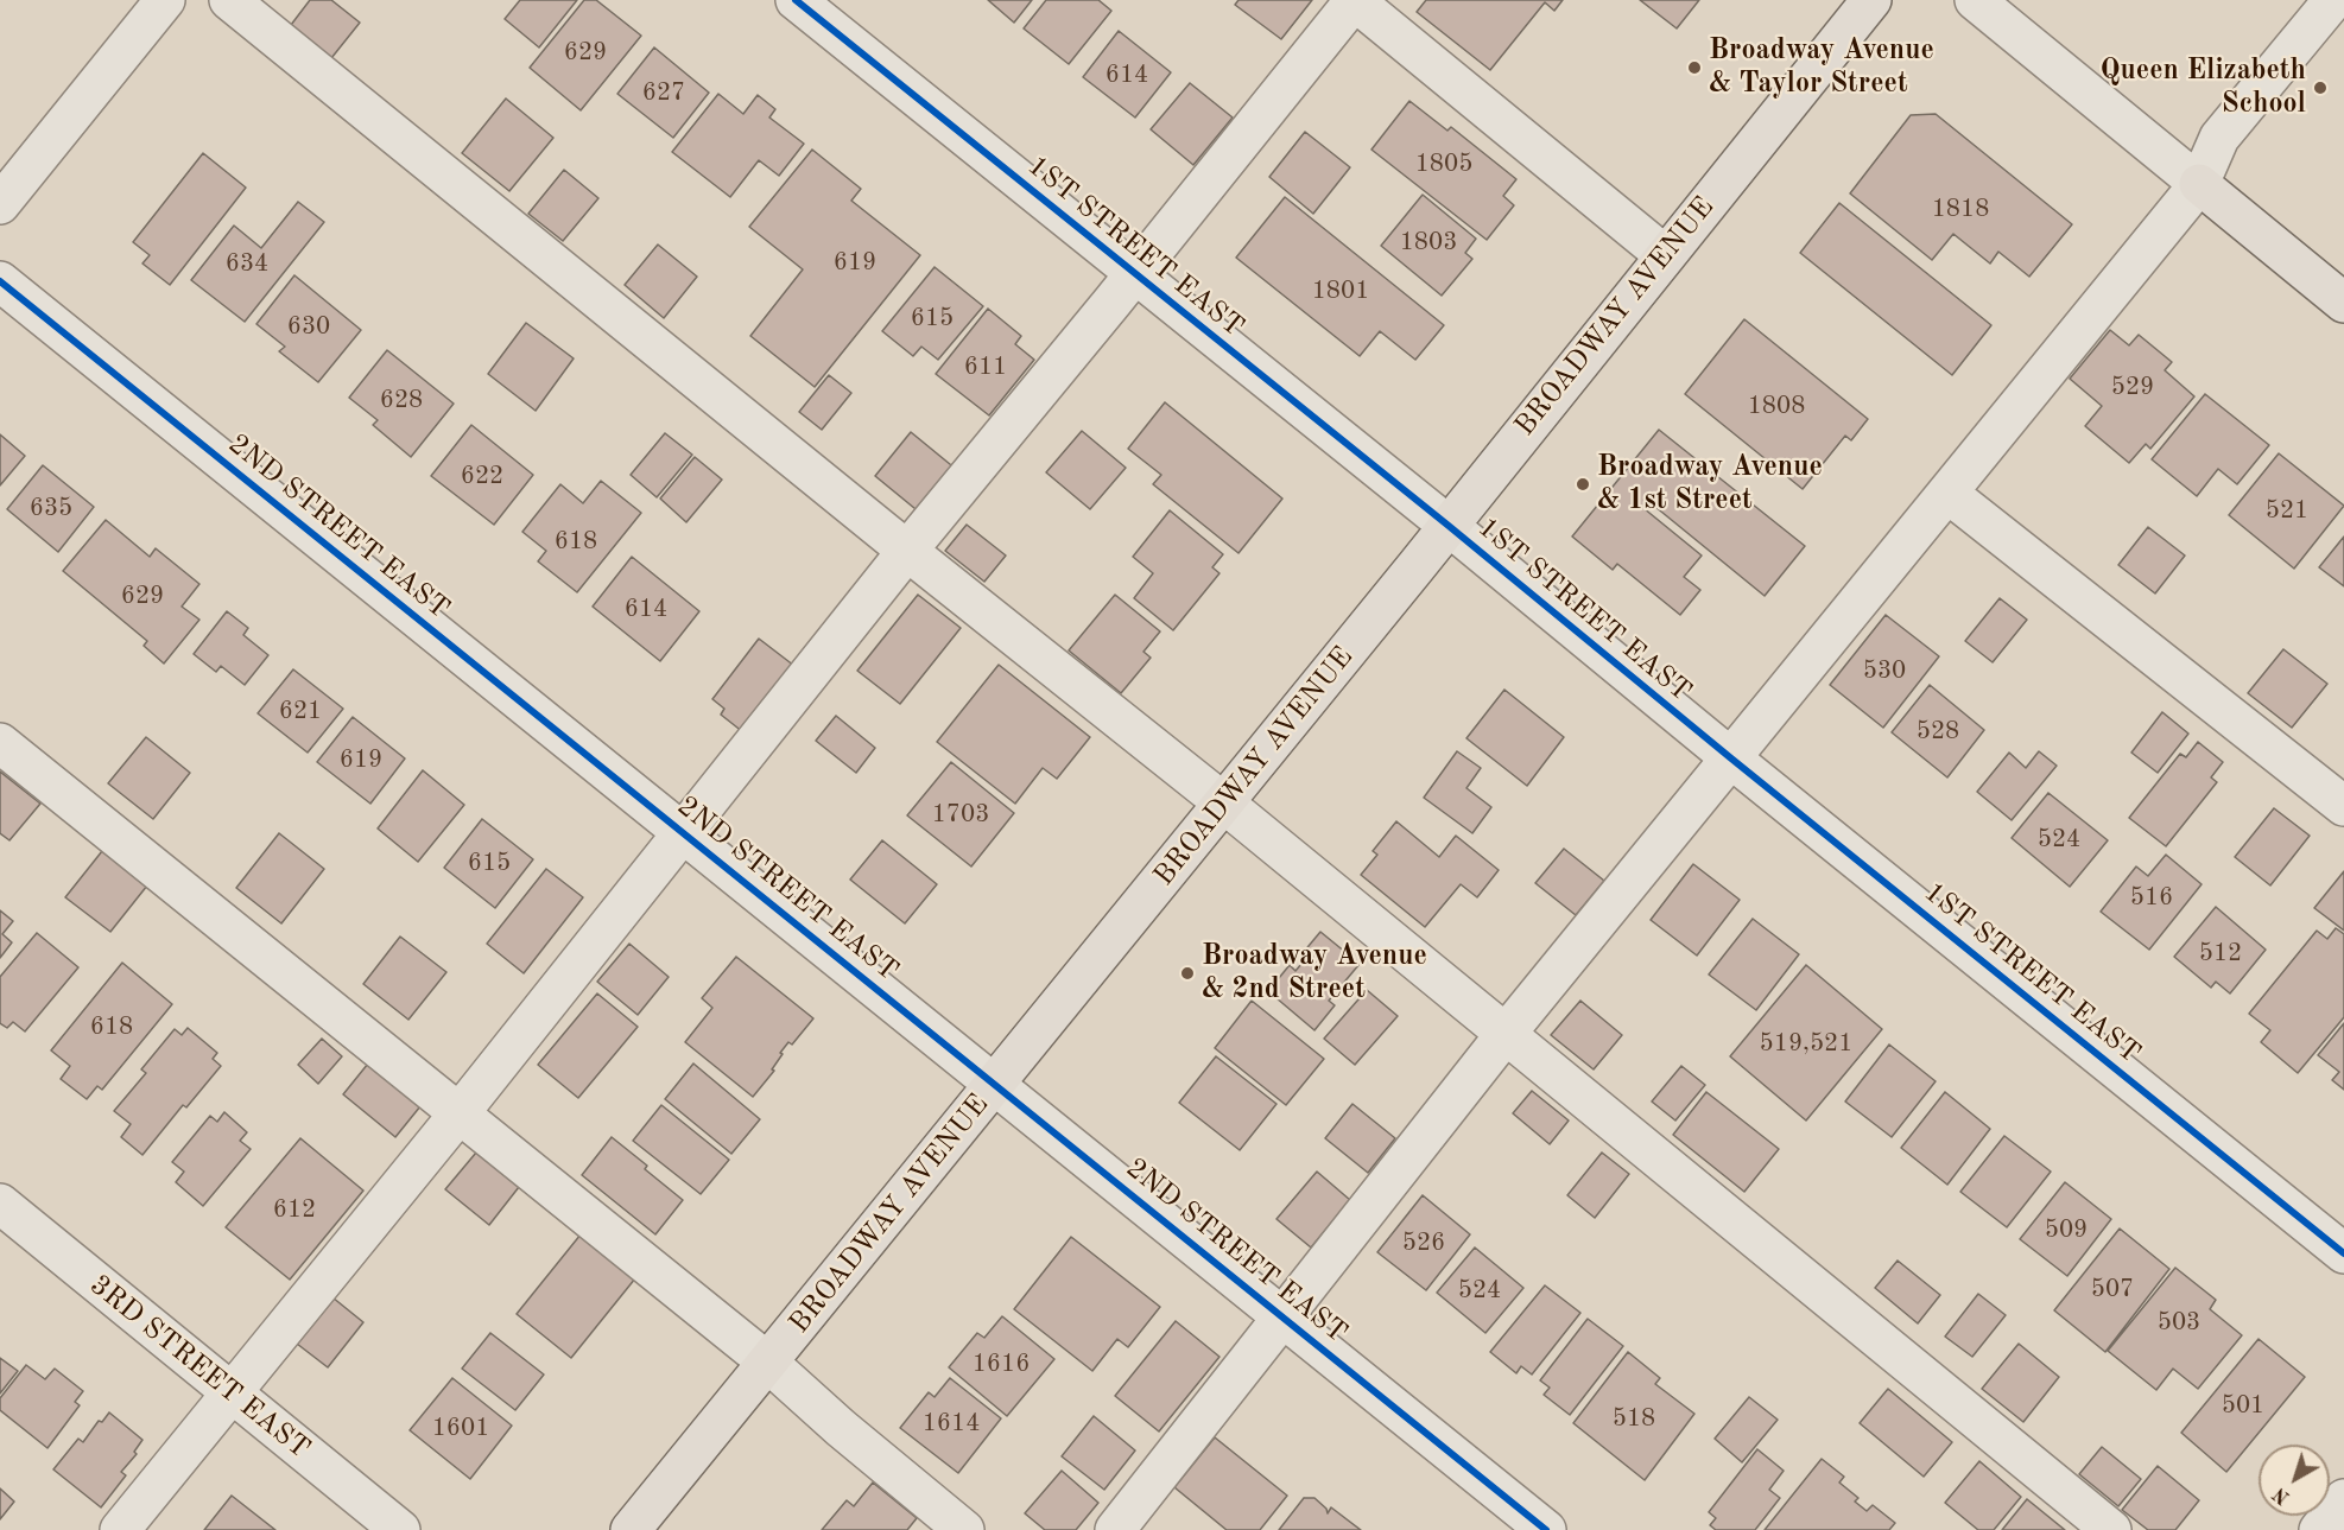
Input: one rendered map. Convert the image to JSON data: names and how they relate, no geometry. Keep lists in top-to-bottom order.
{
  "streets": {
    "main road": ["BROADWAY AVENUE"],
    "street": ["1ST STREET EAST", "2ND STREET EAST", "3RD STREET EAST"]
  },
  "crossings": [
    ["1ST STREET EAST", "BROADWAY AVENUE"],
    ["BROADWAY AVENUE", "2ND STREET EAST"]
  ],
  "places": [
    "Broadway Avenue & Taylor Street",
    "Queen Elizabeth School",
    "Broadway Avenue & 1st Street",
    "Broadway Avenue & 2nd Street"
  ],
  "house_numbers": [
    "629",
    "614",
    "627",
    "1805",
    "1818",
    "1803",
    "619",
    "634",
    "1801",
    "615",
    "630",
    "611",
    "529",
    "628",
    "1808",
    "622",
    "635",
    "521",
    "618",
    "629",
    "614",
    "530",
    "621",
    "528",
    "619",
    "1703",
    "524",
    "615",
    "516",
    "512",
    "618",
    "519,521",
    "612",
    "509",
    "526",
    "507",
    "524",
    "503",
    "1616",
    "501",
    "518",
    "1614",
    "1601"
  ],
  "north": "bottom left"
}
